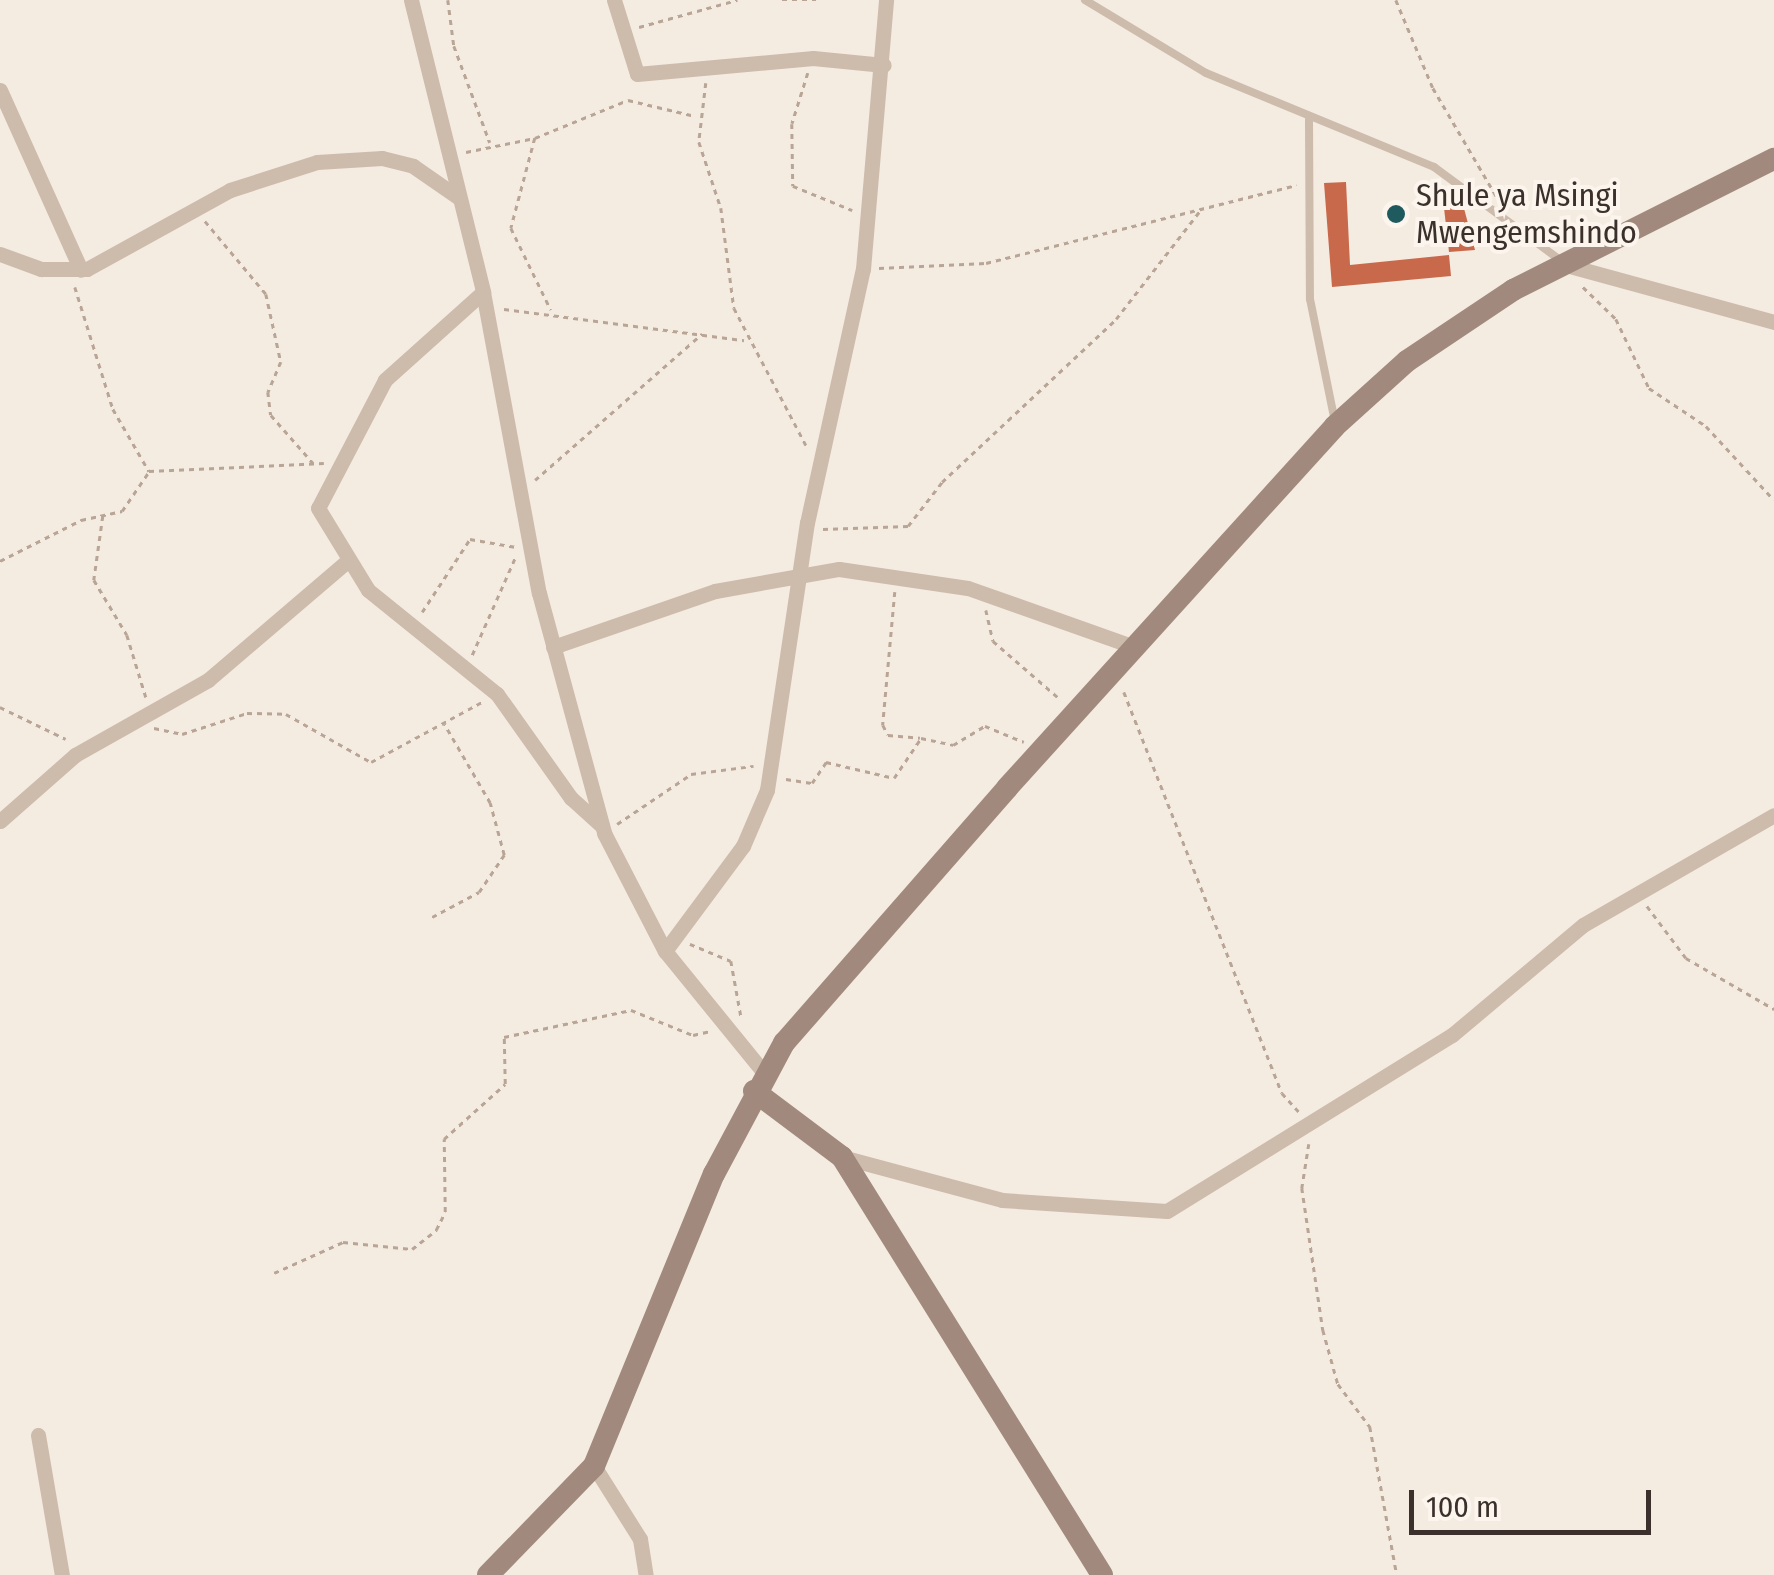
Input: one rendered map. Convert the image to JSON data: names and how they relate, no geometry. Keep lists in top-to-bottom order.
{
  "places": ["Shule ya Msingi Mwengemshindo"],
  "scale_bar": "100 m"
}
